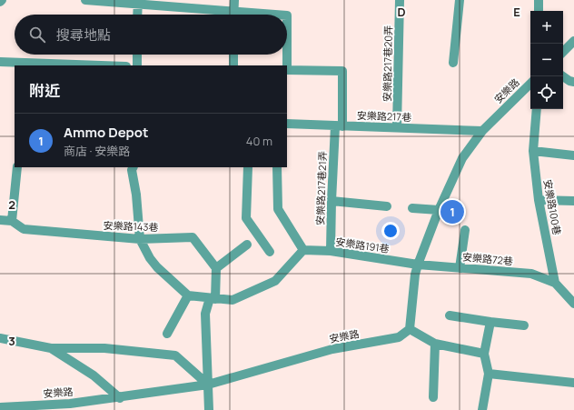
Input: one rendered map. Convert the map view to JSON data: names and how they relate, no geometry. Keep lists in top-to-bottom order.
{
  "streets": {
    "street": [
      "安樂路217巷20弄",
      "安樂路",
      "安樂路217巷",
      "安樂路217巷21弄",
      "安樂路100巷",
      "安樂路143巷",
      "安樂路191巷",
      "安樂路72巷"
    ]
  },
  "crossings": [
    ["安樂路217巷20弄", "安樂路217巷"],
    ["安樂路", "安樂路217巷"],
    ["安樂路", "安樂路191巷"],
    ["安樂路", "安樂路72巷"],
    ["安樂路217巷", "安樂路217巷21弄"],
    ["安樂路217巷21弄", "安樂路191巷"],
    ["安樂路100巷", "安樂路72巷"],
    ["安樂路191巷", "安樂路72巷"]
  ],
  "page": {
    "map_buttons": ["+", "−"],
    "search": "搜尋地點",
    "heading": "附近",
    "list": [
      {
        "mark": "1",
        "name": "Ammo Depot",
        "note": "商店 · 安樂路",
        "value": "40 m"
      }
    ],
    "pins": "1"
  },
  "grid": {
    "columns": ["D", "E"],
    "rows": ["2", "3"]
  }
}
